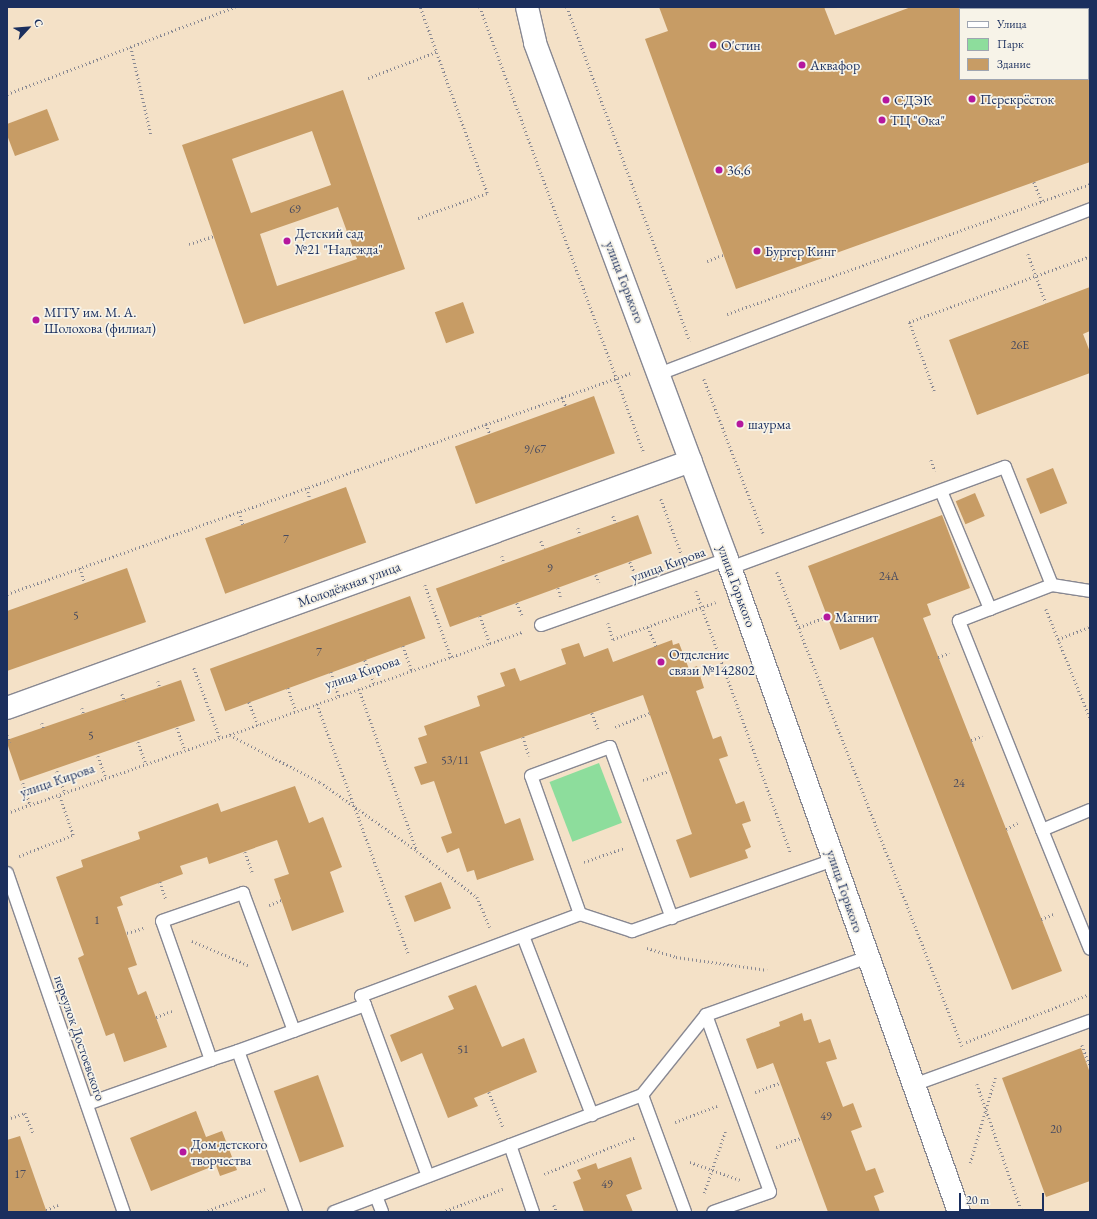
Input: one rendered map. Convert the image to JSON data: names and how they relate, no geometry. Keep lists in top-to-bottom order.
{
  "streets": {
    "street": ["улица Горького", "Молодёжная улица"],
    "lane": ["улица Кирова", "переулок Достоевского"]
  },
  "crossings": [
    ["улица Горького", "улица Кирова"],
    ["улица Горького", "Молодёжная улица"]
  ],
  "places": [
    "О'стин",
    "Аквафор",
    "Перекрёсток",
    "СДЭК",
    "ТЦ \"Ока\"",
    "36,6",
    "Детский сад №21 \"Надежда\"",
    "Бургер Кинг",
    "МГГУ им. М. А. Шолохова (филиал)",
    "шаурма",
    "Магнит",
    "Отделение связи №142802",
    "Дом детского творчества"
  ],
  "house_numbers": [
    "69",
    "26Е",
    "9/67",
    "7",
    "9",
    "24А",
    "5",
    "7",
    "5",
    "53/11",
    "24",
    "1",
    "51",
    "49",
    "20",
    "17",
    "49"
  ],
  "legend": ["Улица", "Парк", "Здание"],
  "scale_bar": "20 m",
  "north": "top right"
}
